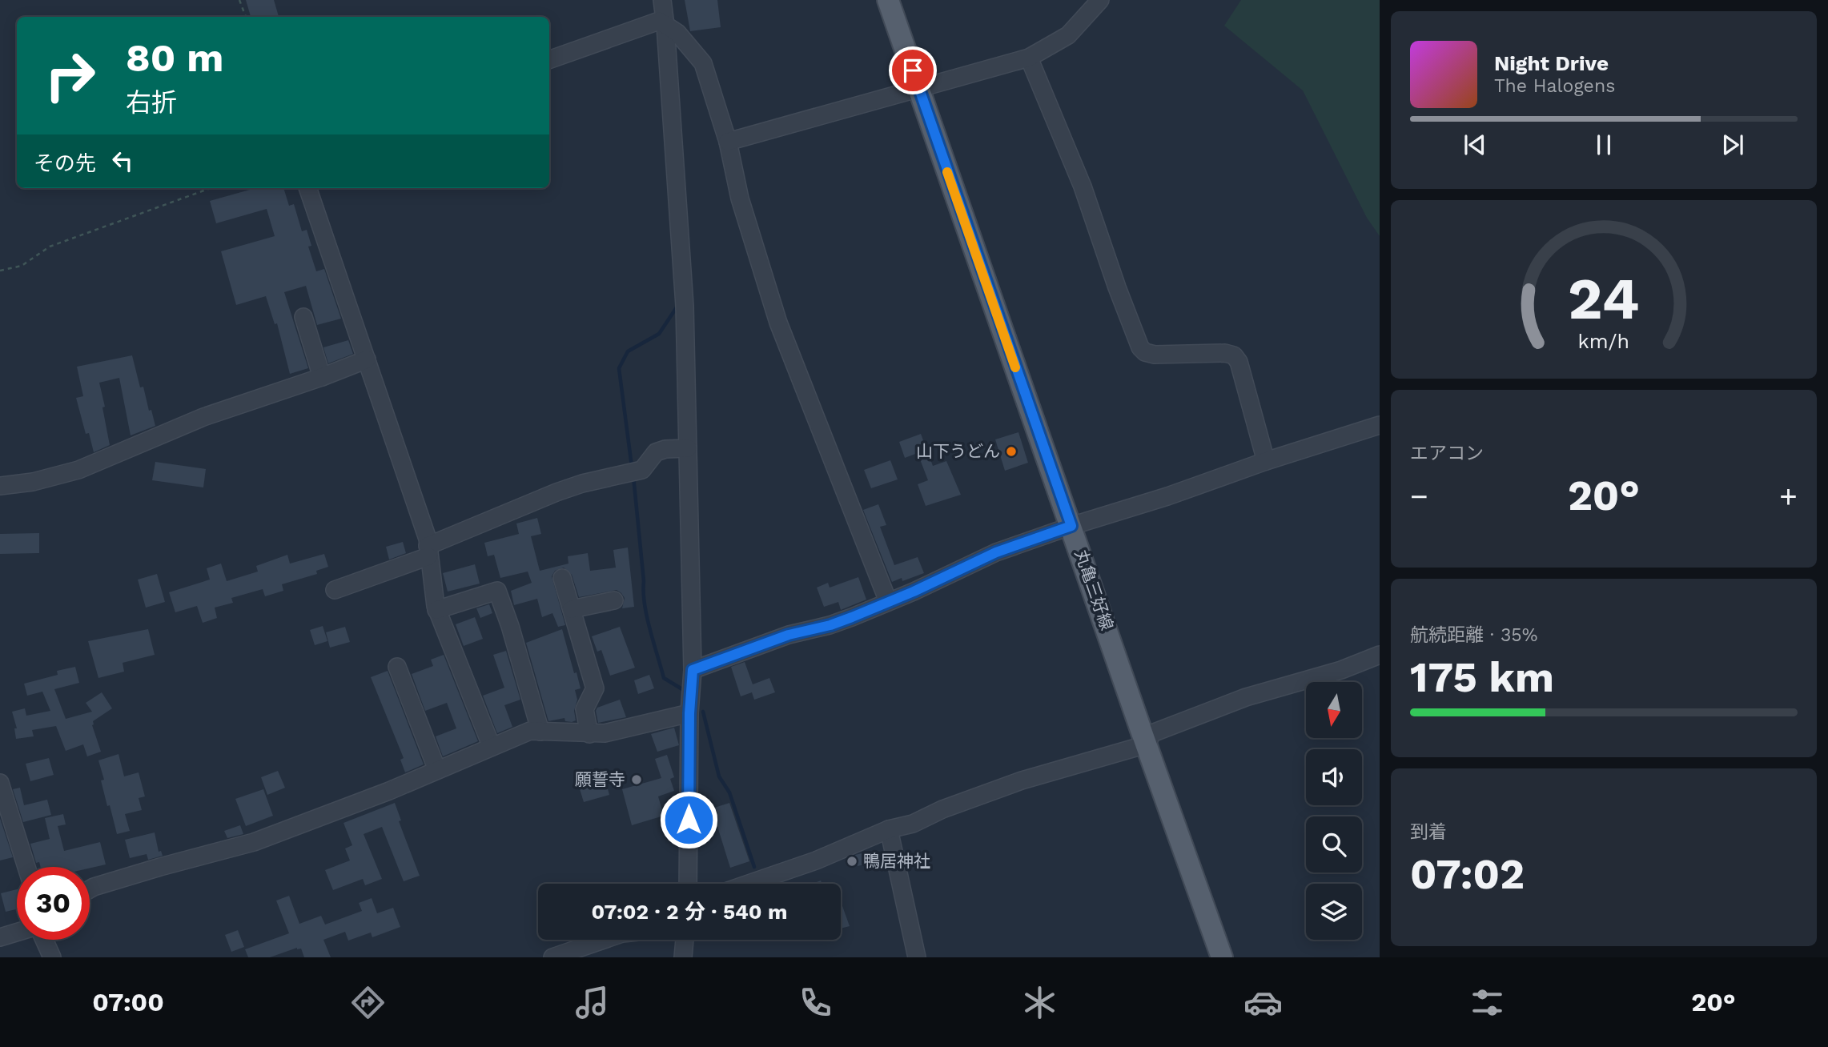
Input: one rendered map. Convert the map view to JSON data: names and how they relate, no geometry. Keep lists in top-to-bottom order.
{
  "streets": {
    "main road": ["丸亀三好線"]
  },
  "places": ["山下うどん", "願誓寺", "鴨居神社"],
  "north": "bottom",
  "page": {
    "turn": ["80 m", "右折"],
    "song": ["Night Drive", "The Halogens"],
    "then": "その先",
    "tile": [
      "エアコン",
      ["航続距離 · 35%", "175 km"],
      ["到着", "07:02"]
    ],
    "heat": ["−", "20°", "+"],
    "limit": "30",
    "trip": "07:02 · 2 分 · 540 m",
    "tabs": ["07:00", "20°"],
    "gauge": ["24", "km/h"]
  }
}
